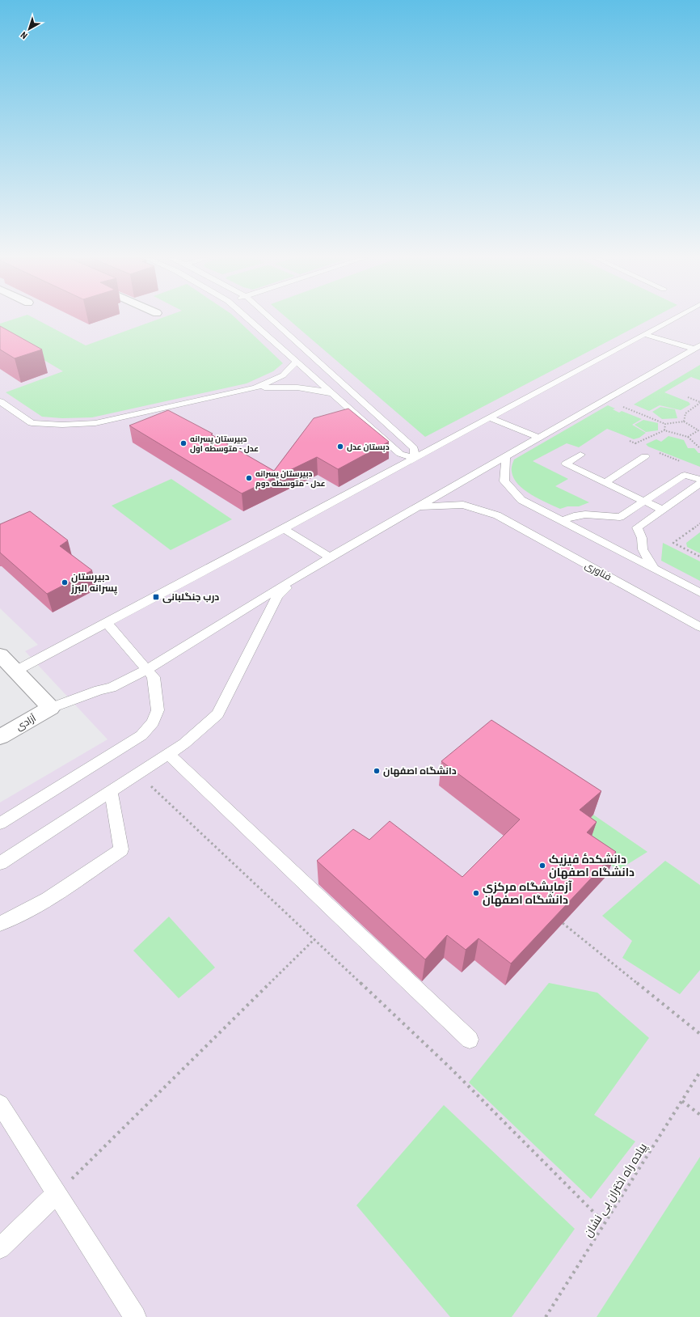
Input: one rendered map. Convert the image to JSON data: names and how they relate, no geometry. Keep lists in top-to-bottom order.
{
  "streets": {
    "street": ["آزادی"],
    "lane": ["فناوری"],
    "path": ["پیاده راه اختران بی نشان"]
  },
  "places": {
    "other": [
      "دبیرستان پسرانه عدل - متوسطه اول",
      "دبستان عدل",
      "دبیرستان پسرانه عدل - متوسطه دوم",
      "دبیرستان پسرانه البرز",
      "دانشگاه اصفهان",
      "دانشکدهٔ فیزیک دانشگاه اصفهان",
      "آزمایشگاه مرکزی دانشگاه اصفهان"
    ],
    "transit": ["درب جنگلبانی"]
  },
  "north": "bottom left"
}
